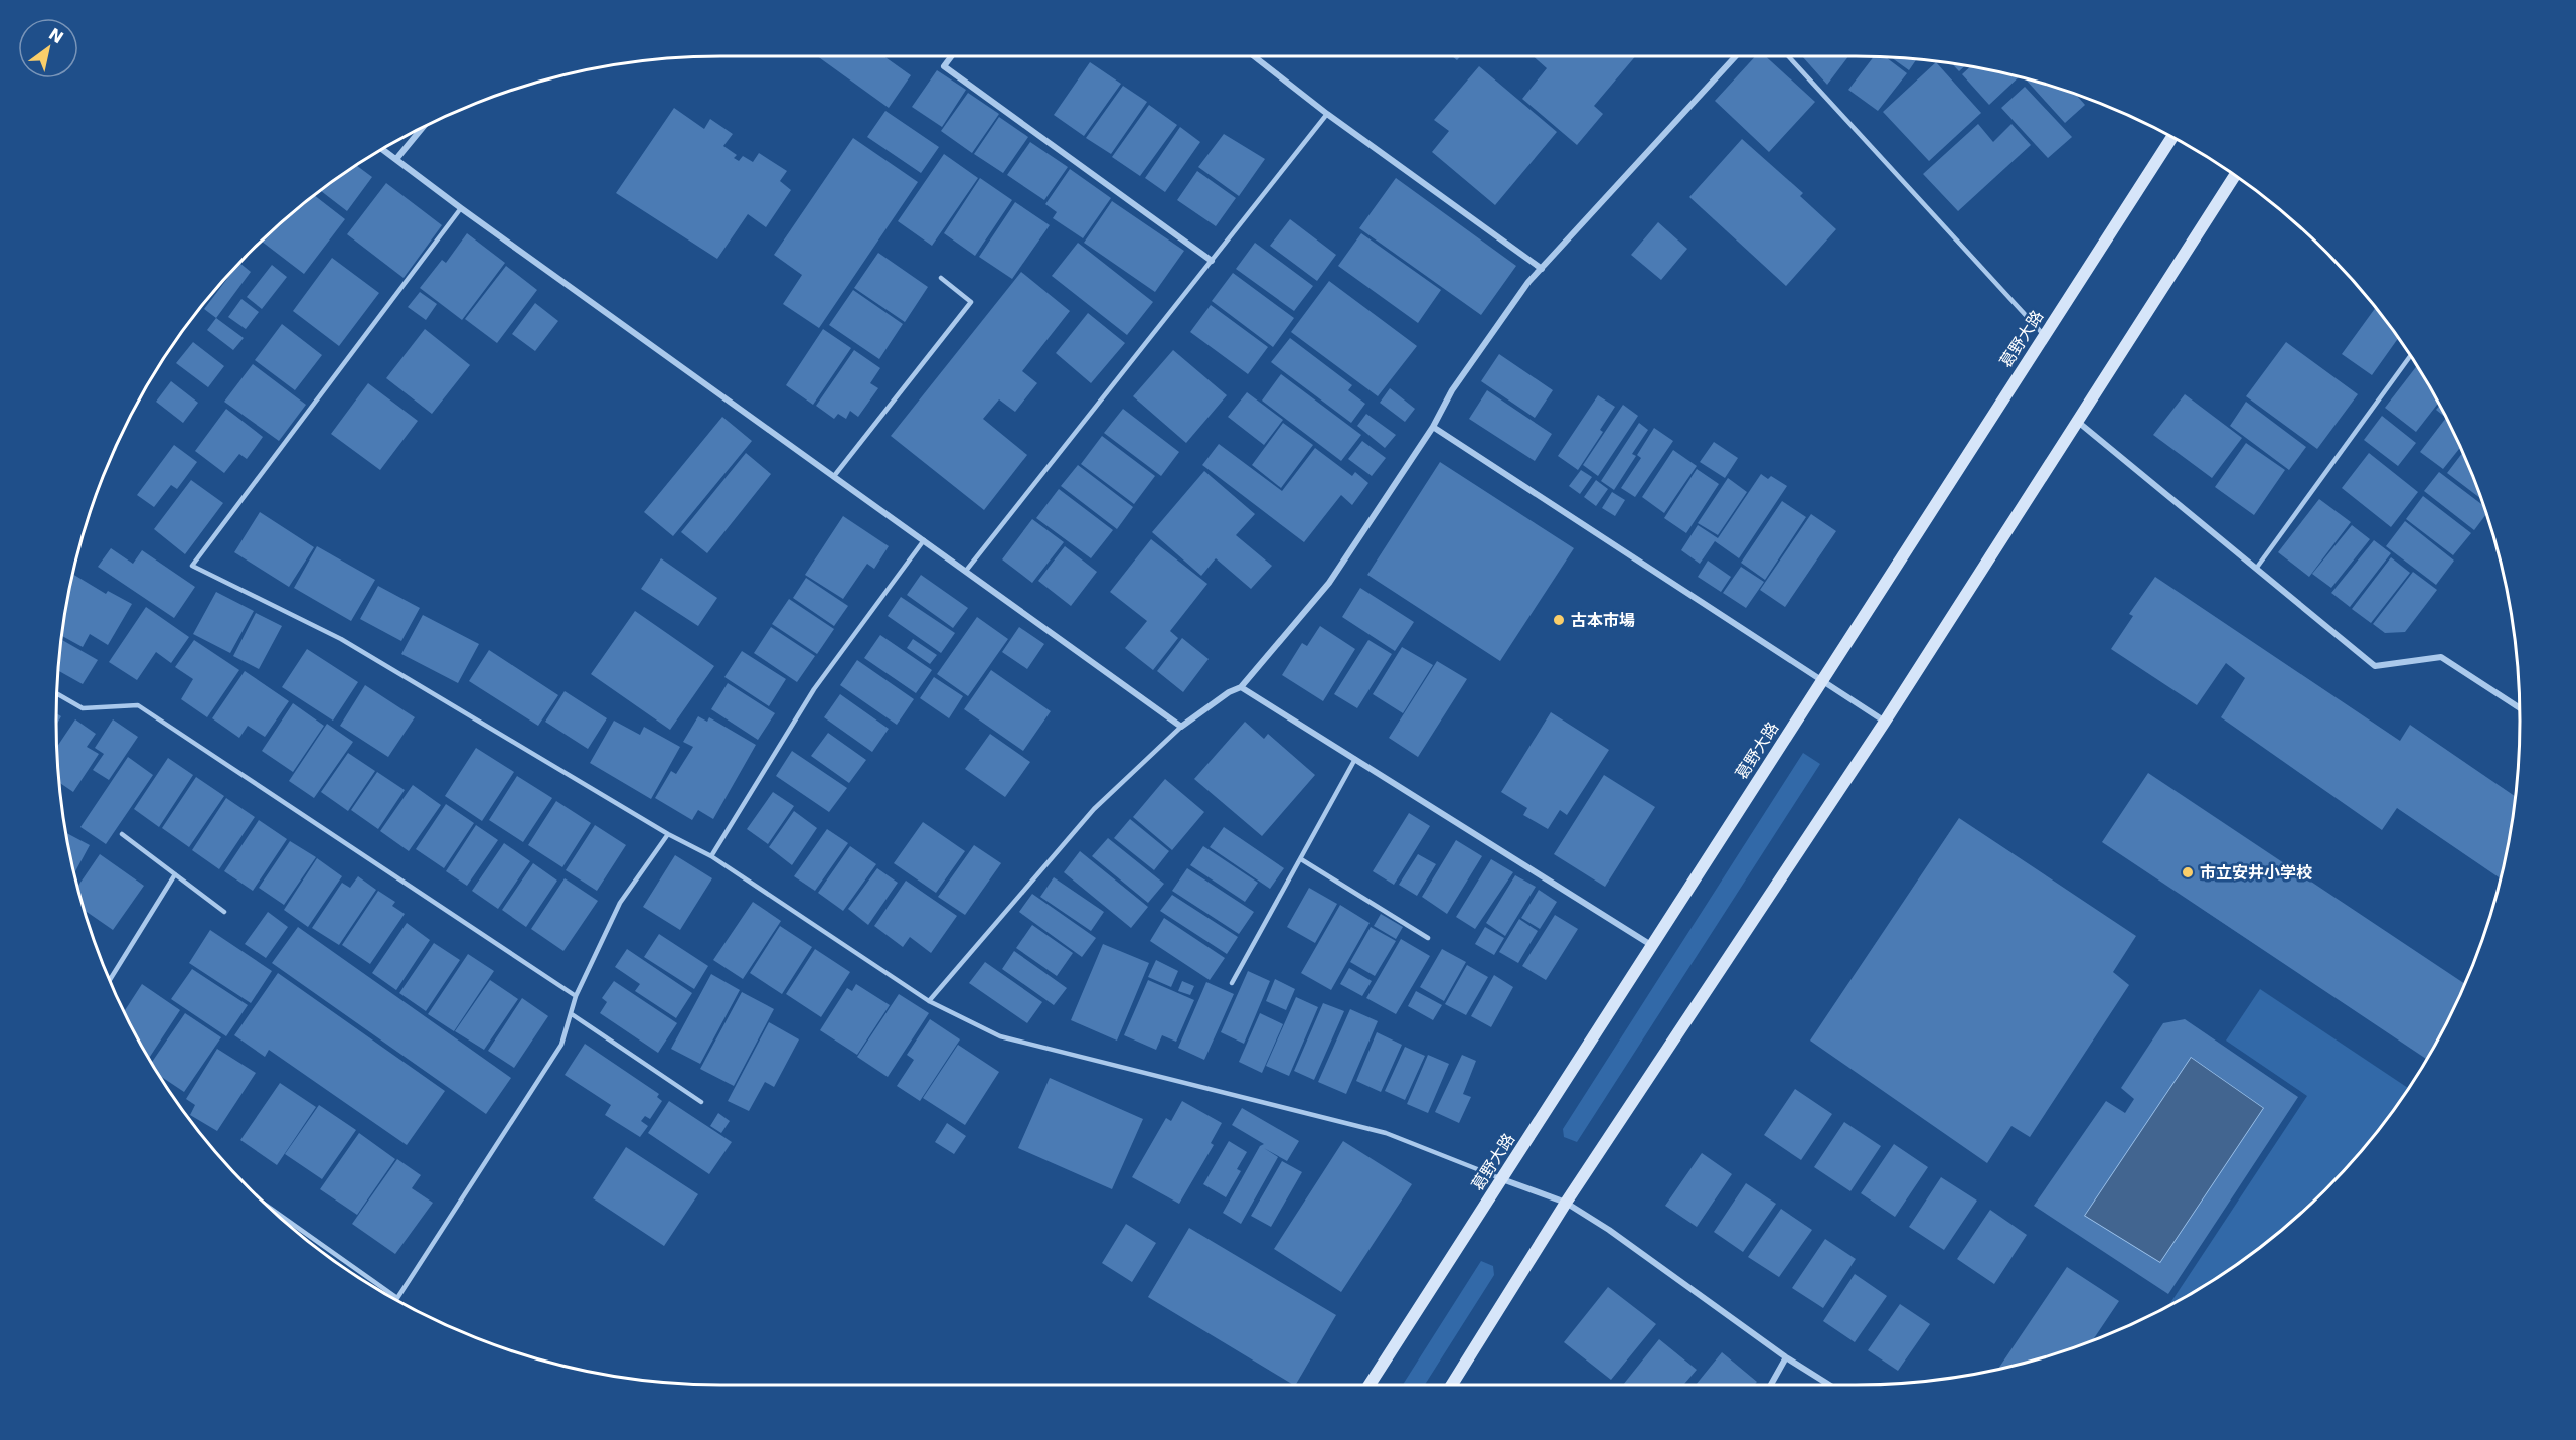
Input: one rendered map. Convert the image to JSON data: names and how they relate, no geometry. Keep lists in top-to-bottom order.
{
  "streets": {
    "street": ["葛野大路"]
  },
  "places": ["古本市場", "市立安井小学校"],
  "north": "top right"
}
